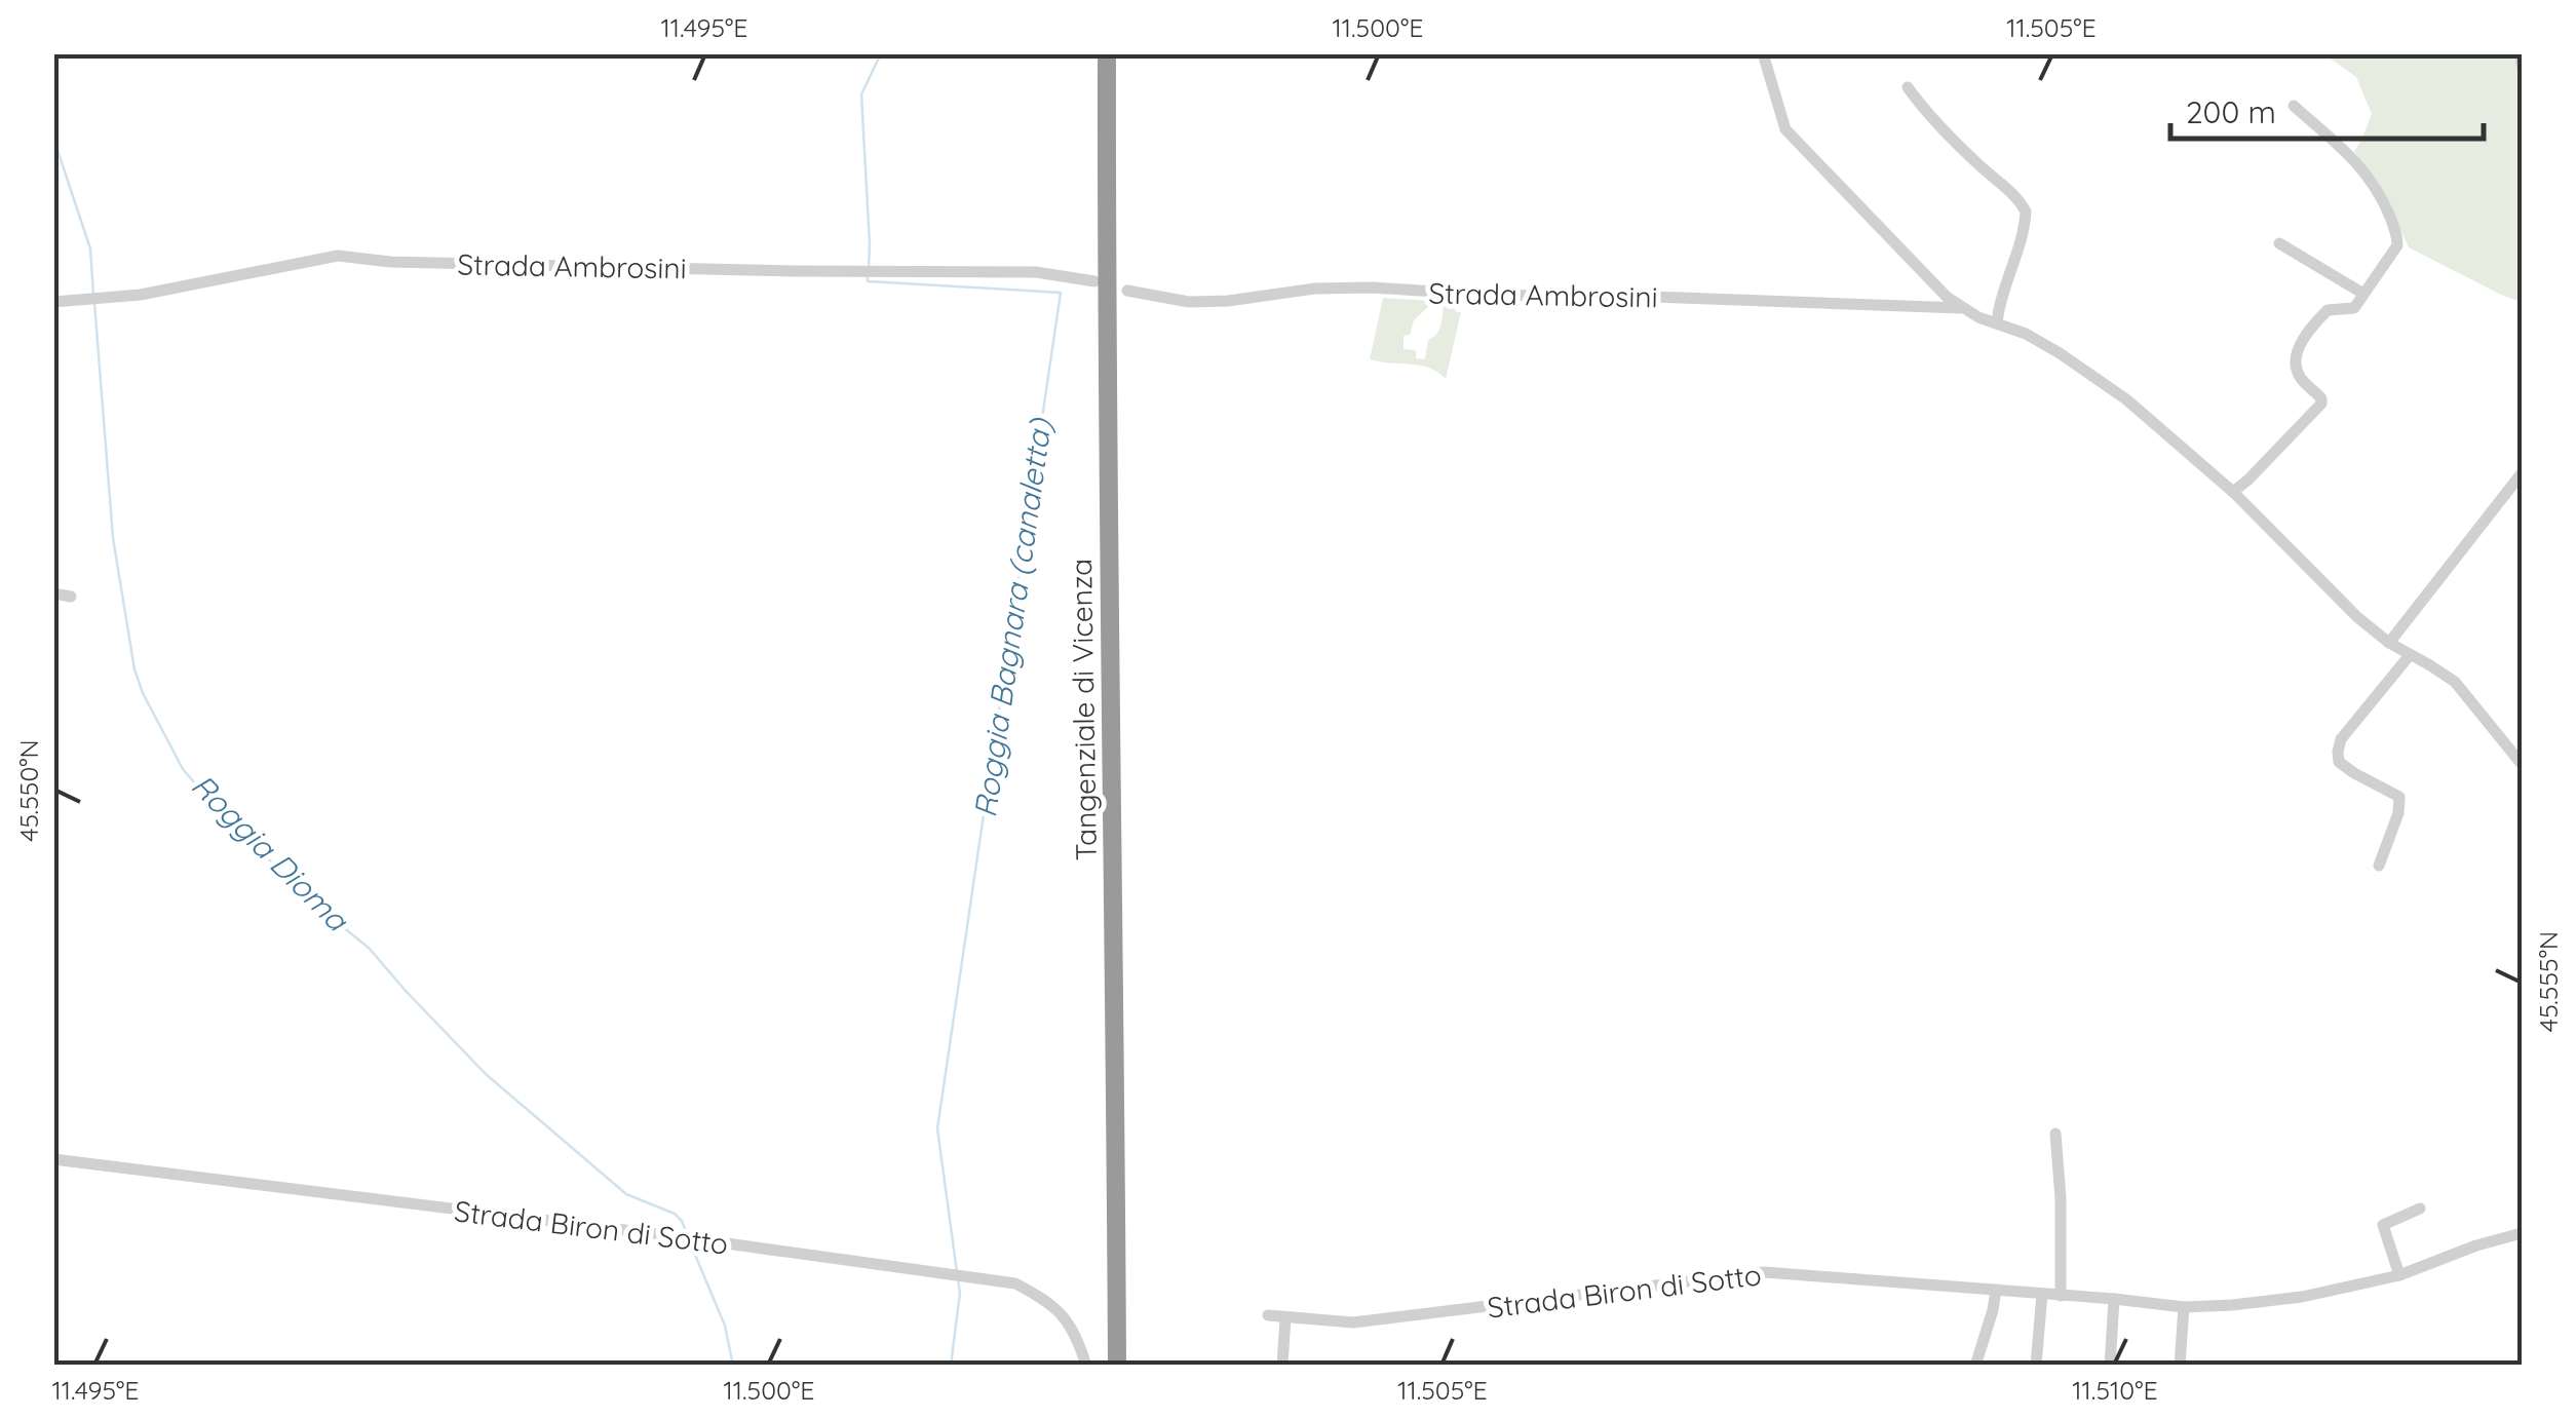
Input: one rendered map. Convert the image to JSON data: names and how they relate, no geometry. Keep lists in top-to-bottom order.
{
  "streets": {
    "highway": ["Tangenziale di Vicenza"],
    "street": ["Strada Ambrosini", "Strada Biron di Sotto"]
  },
  "water": ["Roggia Bagnara (canaletta)", "Roggia Dioma"],
  "scale_bar": "200 m",
  "coordinates": [
    "11.495°E",
    "11.500°E",
    "11.505°E",
    "45.550°N",
    "45.555°N",
    "11.510°E"
  ]
}
